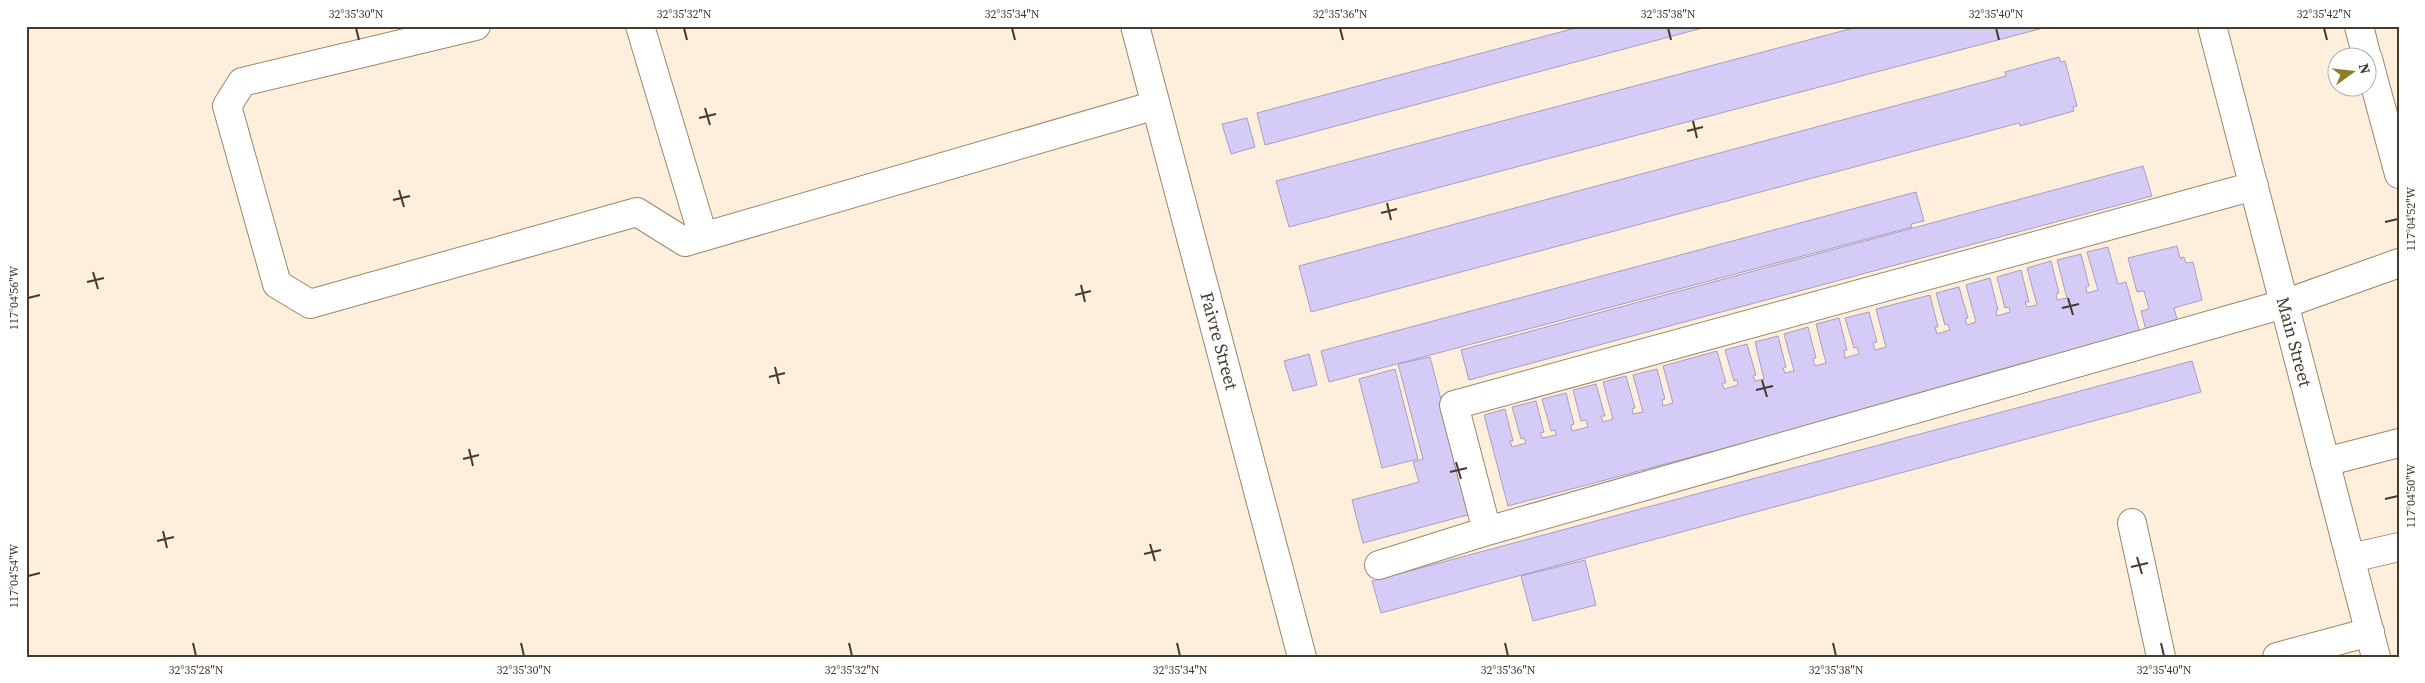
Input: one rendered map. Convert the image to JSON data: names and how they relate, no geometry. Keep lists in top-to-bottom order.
{
  "streets": {
    "street": ["Faivre Street", "Main Street"]
  },
  "north": "right",
  "coordinates": [
    "32°35'30\"N",
    "32°35'32\"N",
    "32°35'34\"N",
    "32°35'36\"N",
    "32°35'38\"N",
    "32°35'40\"N",
    "32°35'42\"N",
    "117°04'52\"W",
    "117°04'56\"W",
    "117°04'50\"W",
    "117°04'54\"W",
    "32°35'28\"N"
  ]
}
